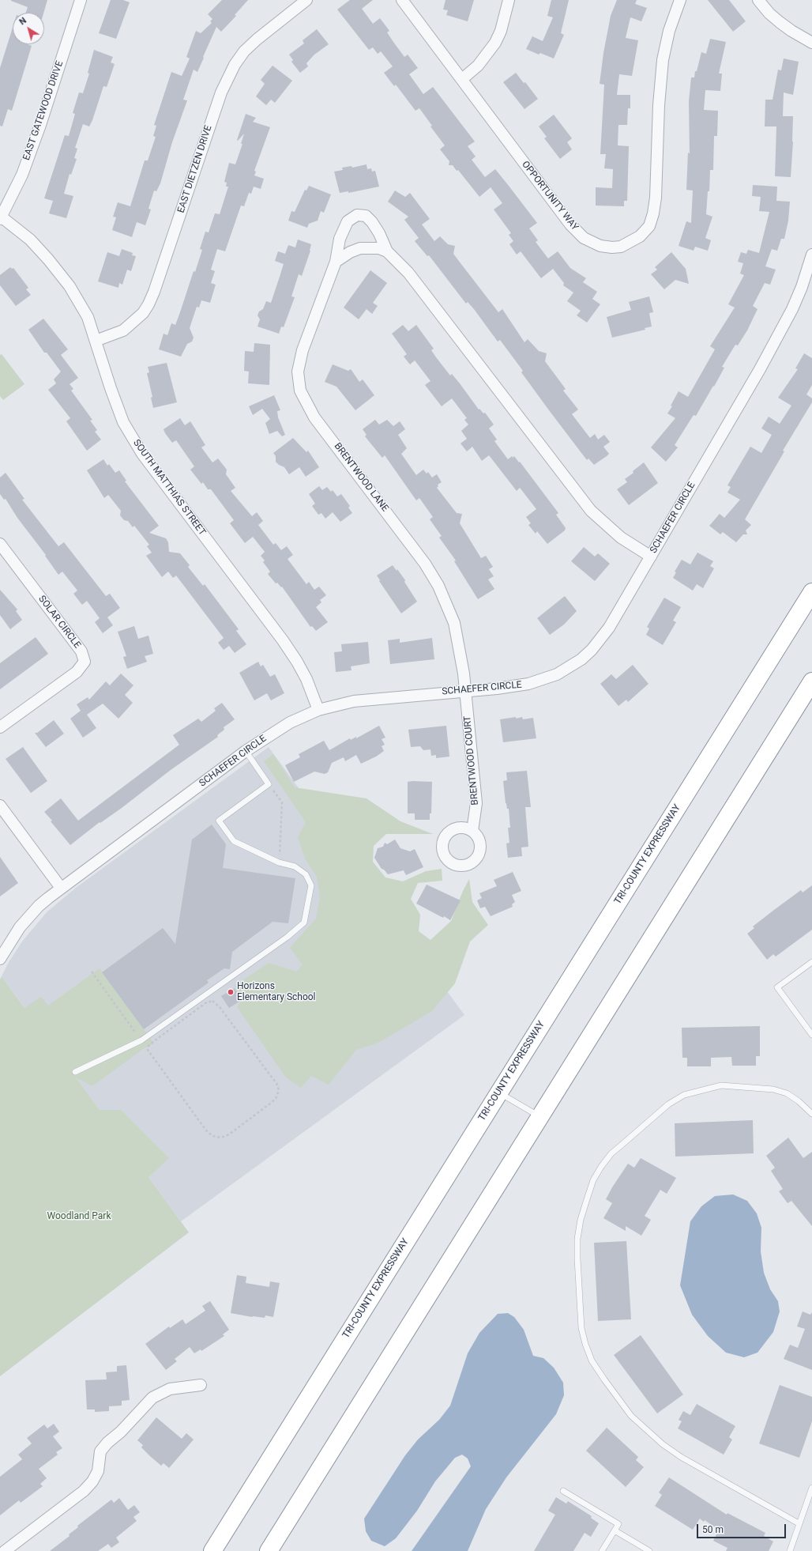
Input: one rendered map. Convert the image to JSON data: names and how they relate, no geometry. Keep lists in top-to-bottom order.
{
  "streets": {
    "highway": ["TRI-COUNTY EXPRESSWAY"],
    "street": [
      "EAST GATEWOOD DRIVE",
      "EAST DIETZEN DRIVE",
      "OPPORTUNITY WAY",
      "BRENTWOOD LANE",
      "SOUTH MATTHIAS STREET",
      "SCHAEFER CIRCLE",
      "SOLAR CIRCLE",
      "BRENTWOOD COURT"
    ]
  },
  "crossings": [
    ["EAST GATEWOOD DRIVE", "SOUTH MATTHIAS STREET"],
    ["EAST DIETZEN DRIVE", "SOUTH MATTHIAS STREET"],
    ["BRENTWOOD LANE", "SCHAEFER CIRCLE"],
    ["BRENTWOOD LANE", "BRENTWOOD COURT"],
    ["SOUTH MATTHIAS STREET", "SCHAEFER CIRCLE"],
    ["SCHAEFER CIRCLE", "BRENTWOOD COURT"]
  ],
  "parks": ["Woodland Park"],
  "places": ["Horizons Elementary School"],
  "scale_bar": "50 m",
  "north": "top left"
}
